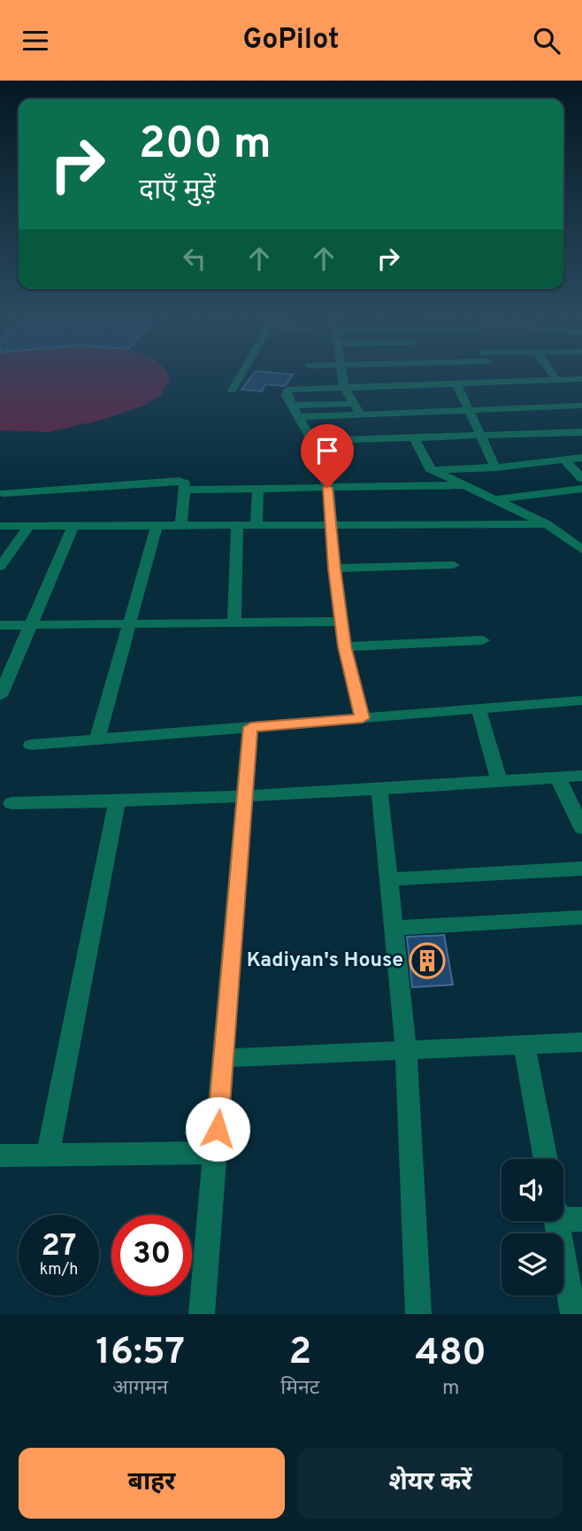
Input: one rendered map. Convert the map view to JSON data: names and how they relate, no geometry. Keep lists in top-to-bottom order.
{
  "places": {
    "building": ["Kadiyan's House"]
  },
  "page": {
    "header": "GoPilot",
    "turn": ["200 m", "दाएँ मुड़ें"],
    "speed": "27 km/h",
    "limit": "30",
    "eta": [
      "16:57",
      "आगमन",
      "2",
      "मिनट",
      "480",
      "m"
    ],
    "buttons": ["बाहर", "शेयर करें"]
  }
}
